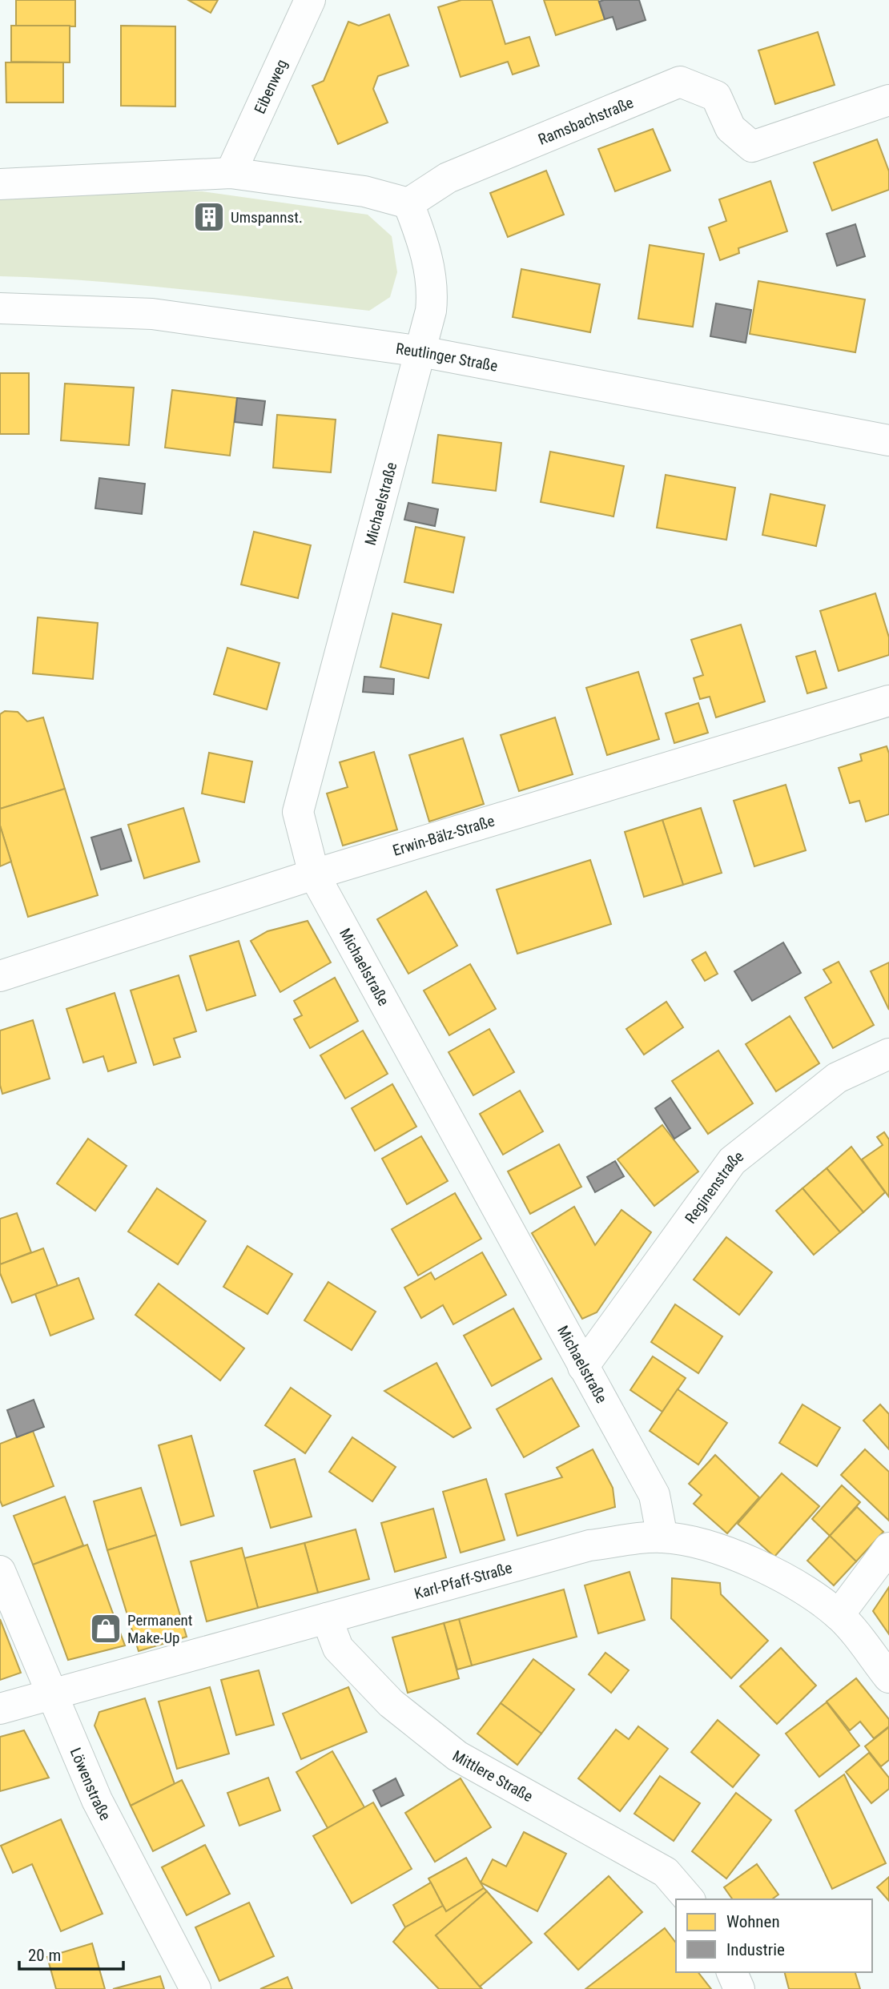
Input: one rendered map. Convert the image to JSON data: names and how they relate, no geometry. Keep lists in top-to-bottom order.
{
  "streets": {
    "street": [
      "Eibenweg",
      "Ramsbachstraße",
      "Reutlinger Straße",
      "Michaelstraße",
      "Erwin-Bälz-Straße",
      "Reginenstraße",
      "Karl-Pfaff-Straße",
      "Mittlere Straße",
      "Löwenstraße"
    ]
  },
  "crossings": [
    ["Reutlinger Straße", "Michaelstraße"],
    ["Michaelstraße", "Erwin-Bälz-Straße"],
    ["Michaelstraße", "Reginenstraße"],
    ["Michaelstraße", "Karl-Pfaff-Straße"],
    ["Karl-Pfaff-Straße", "Mittlere Straße"],
    ["Karl-Pfaff-Straße", "Löwenstraße"]
  ],
  "places": {
    "building": ["Umspannst."],
    "shop": ["Permanent Make-Up"]
  },
  "legend": ["Wohnen", "Industrie"],
  "scale_bar": "20 m"
}
